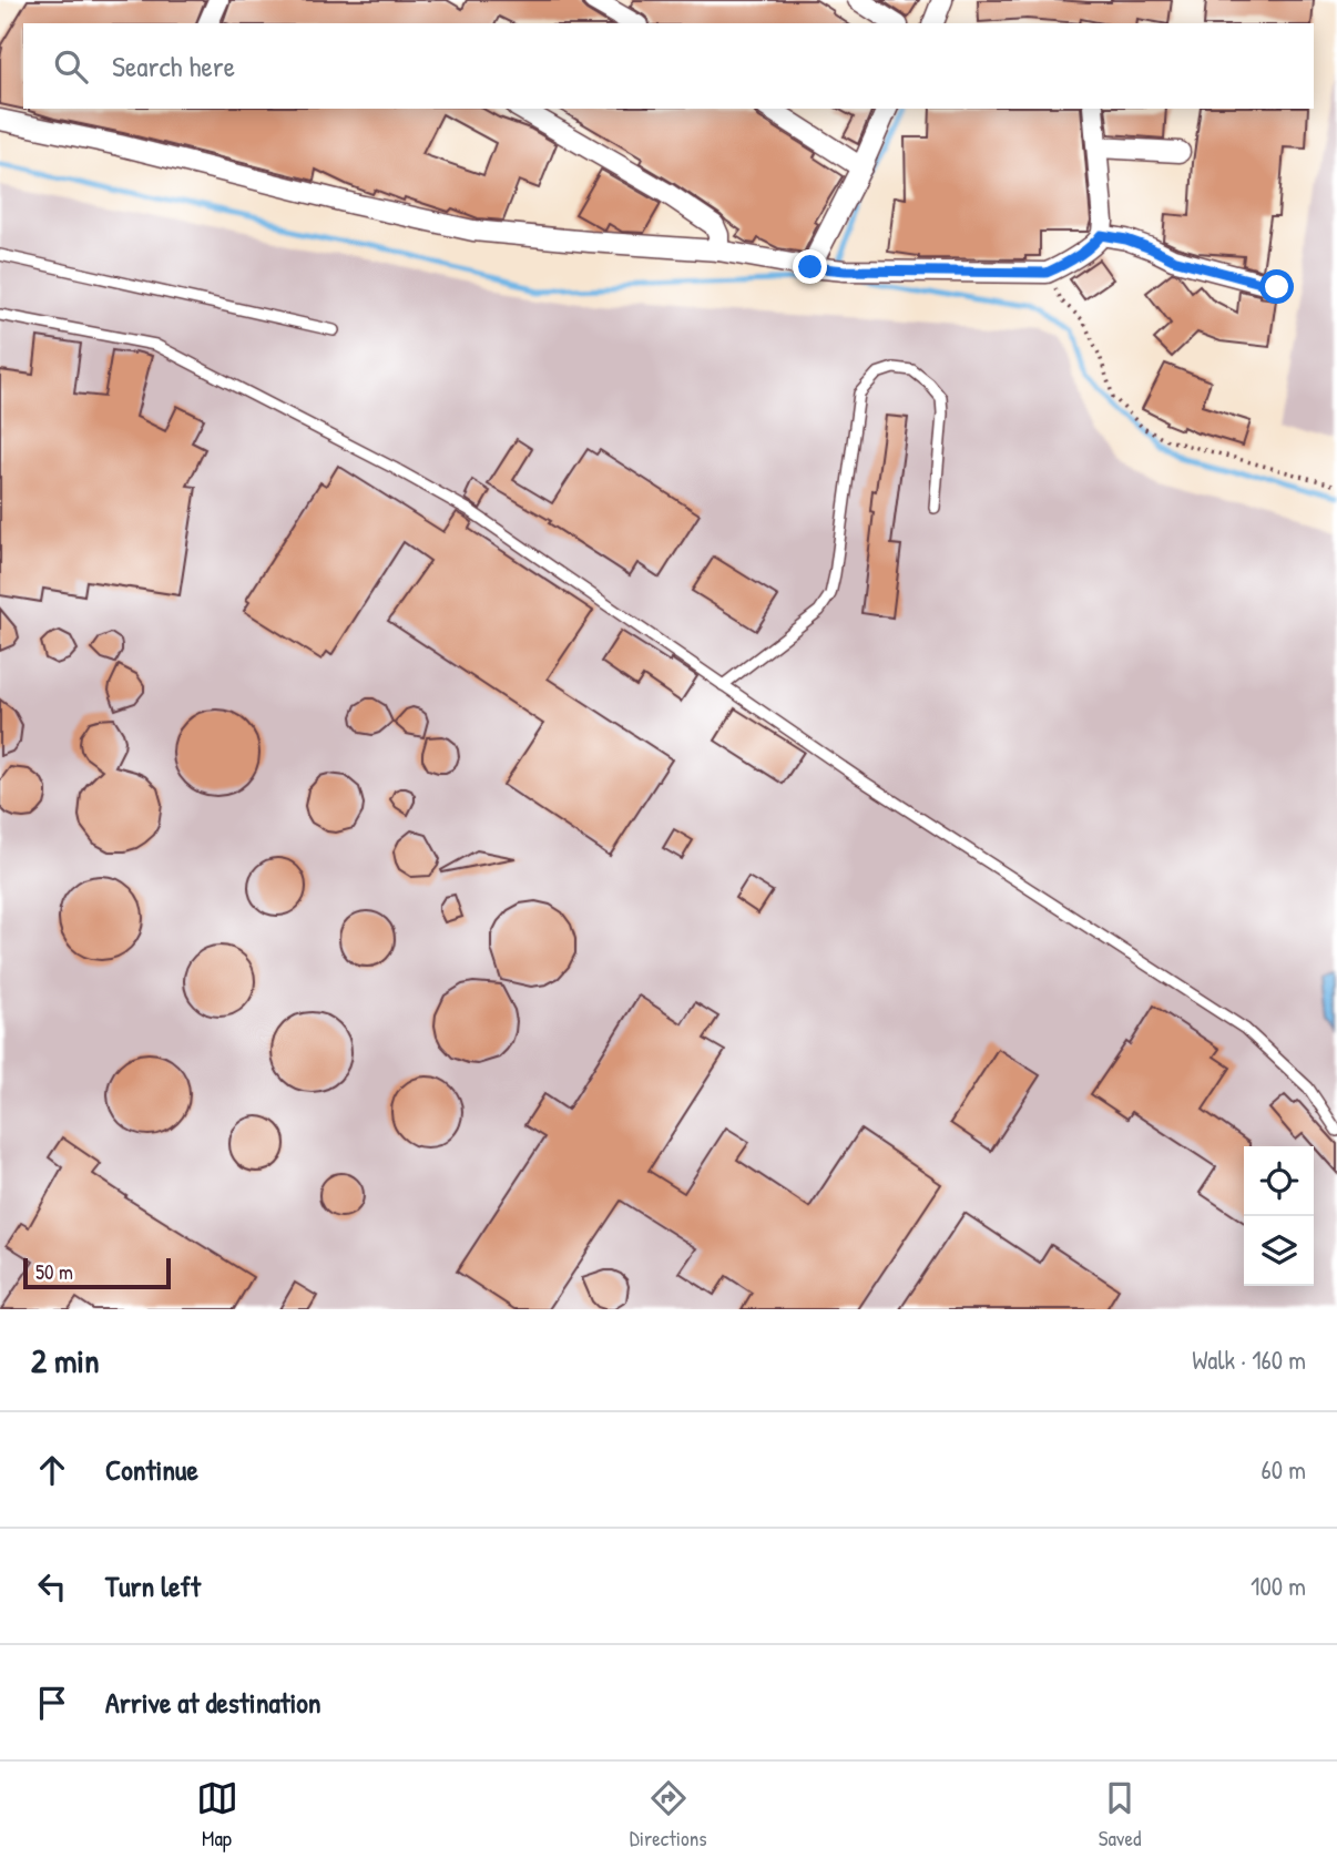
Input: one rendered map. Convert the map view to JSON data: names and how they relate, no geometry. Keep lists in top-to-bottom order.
{
  "scale_bar": "50 m",
  "page": {
    "search": "Search here",
    "scale": "50 m",
    "heading": ["2 min", "Walk · 160 m"],
    "list": [
      ["Continue", "60 m"],
      ["Turn left", "100 m"],
      "Arrive at destination"
    ],
    "nav": ["Map", "Directions", "Saved"]
  }
}
